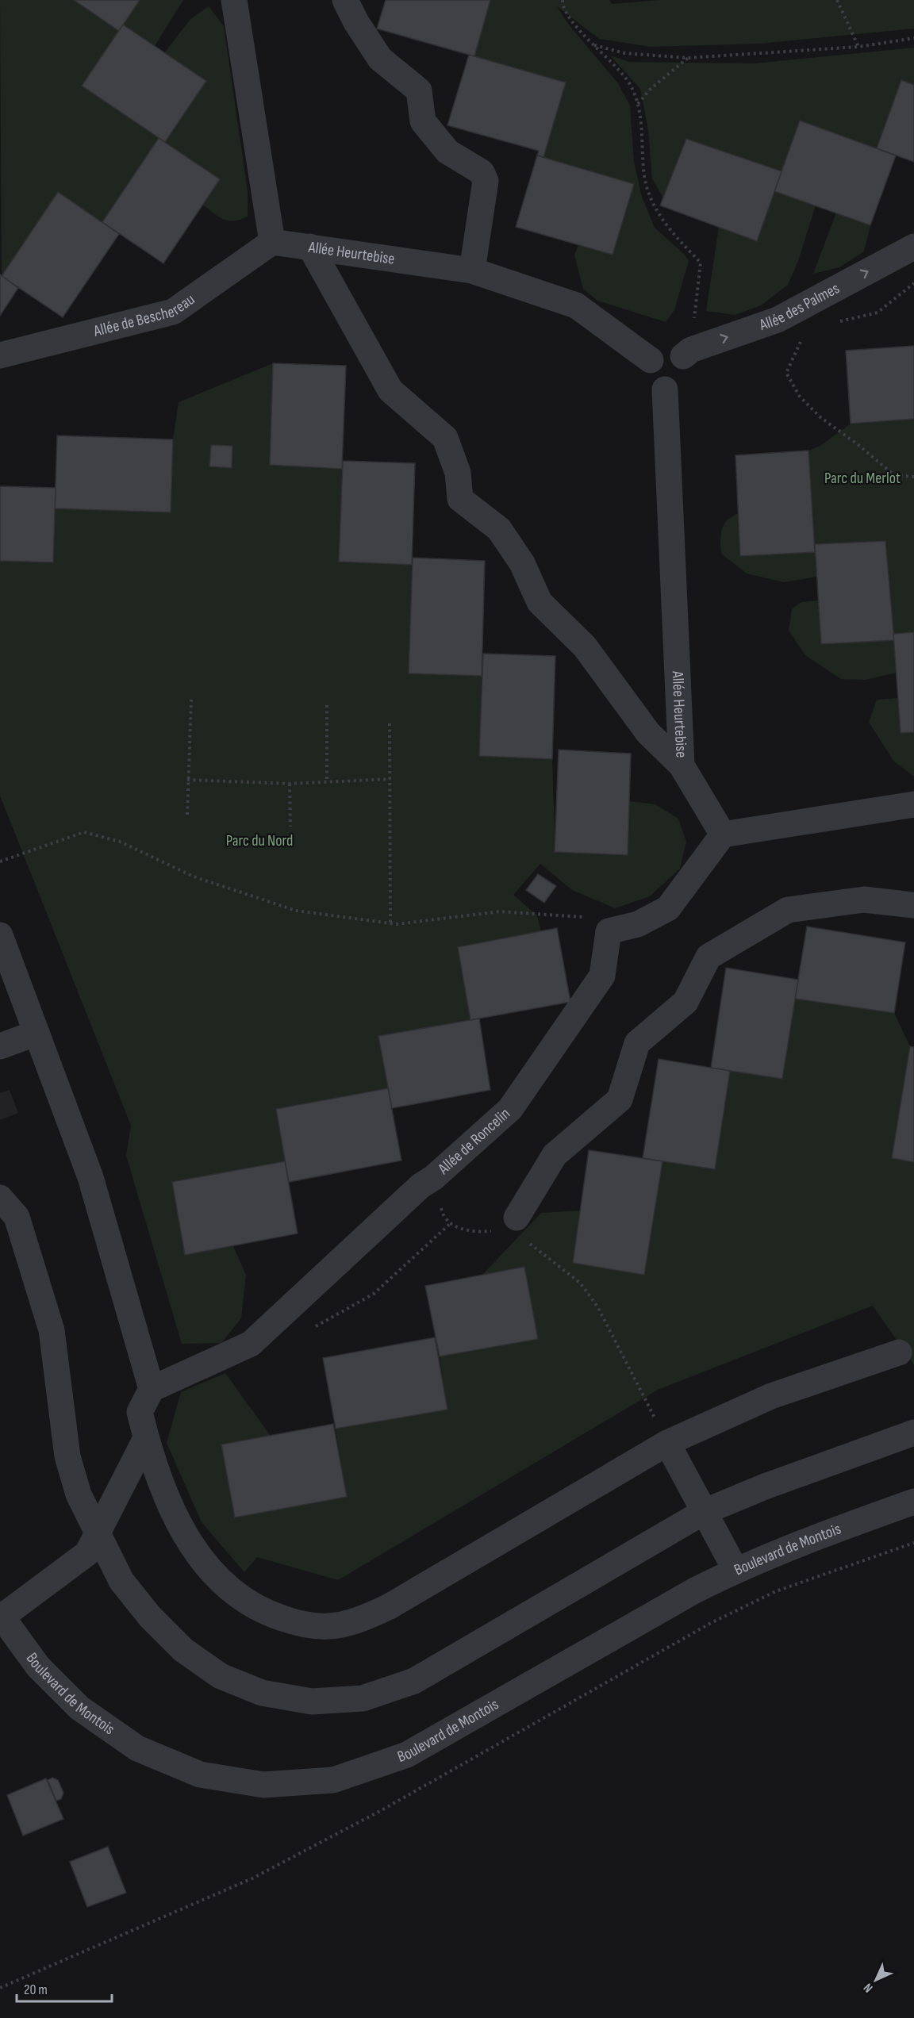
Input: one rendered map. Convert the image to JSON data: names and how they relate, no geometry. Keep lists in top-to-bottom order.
{
  "streets": {
    "street": [
      "Allée Heurtebise",
      "Allée des Palmes",
      "Allée de Beschereau",
      "Allée de Roncelin",
      "Boulevard de Montois"
    ]
  },
  "crossings": [
    ["Allée Heurtebise", "Allée des Palmes"],
    ["Allée Heurtebise", "Allée de Beschereau"]
  ],
  "one_way": ["Allée des Palmes"],
  "parks": ["Parc du Merlot", "Parc du Nord"],
  "scale_bar": "20 m",
  "north": "bottom left"
}
